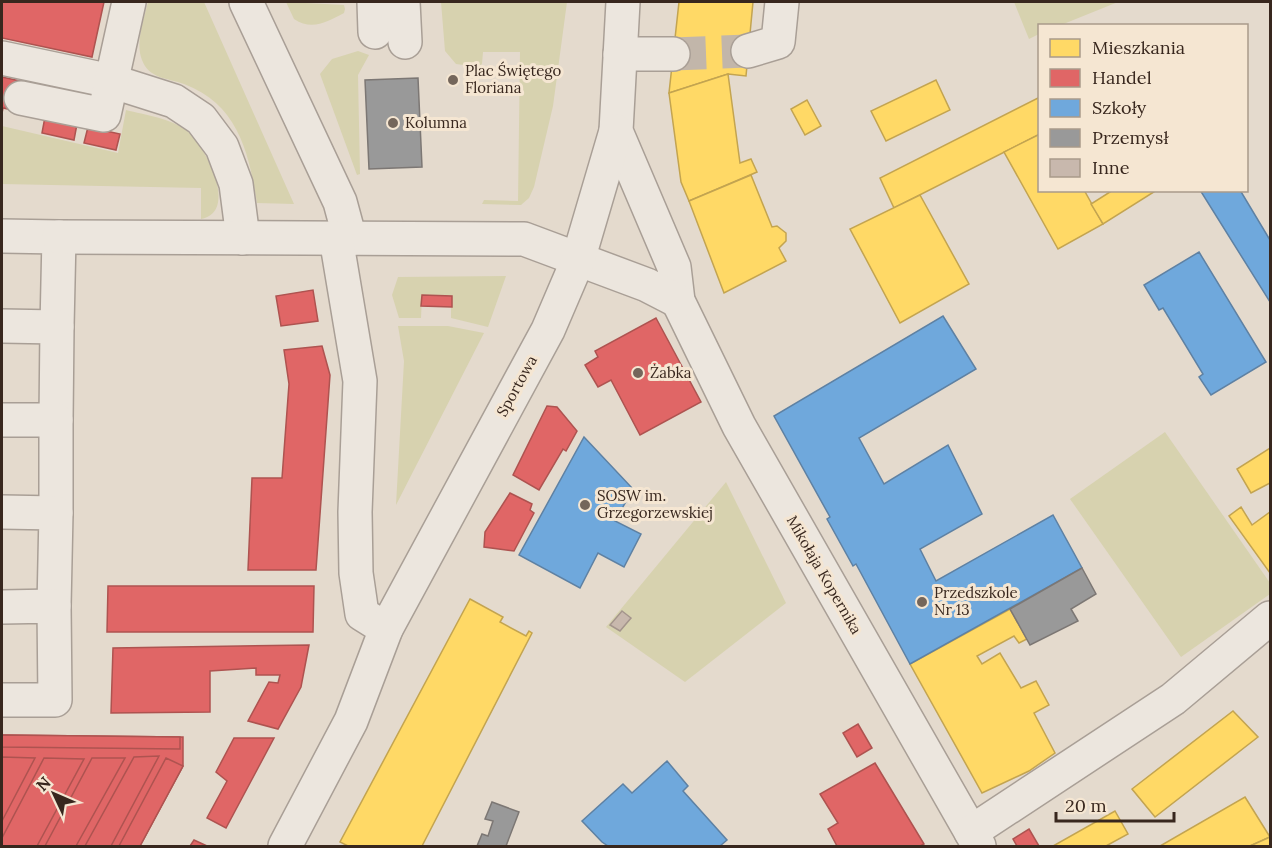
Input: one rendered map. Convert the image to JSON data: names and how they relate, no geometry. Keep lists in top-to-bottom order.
{
  "streets": {
    "street": ["Sportowa", "Mikołaja Kopernika"]
  },
  "crossings": [
    ["Sportowa", "Mikołaja Kopernika"]
  ],
  "places": [
    "Plac Świętego Floriana",
    "Kolumna",
    "Żabka",
    "SOSW im. Grzegorzewskiej",
    "Przedszkole Nr 13"
  ],
  "legend": [
    "Mieszkania",
    "Handel",
    "Szkoły",
    "Przemysł",
    "Inne"
  ],
  "scale_bar": "20 m",
  "north": "top left"
}
